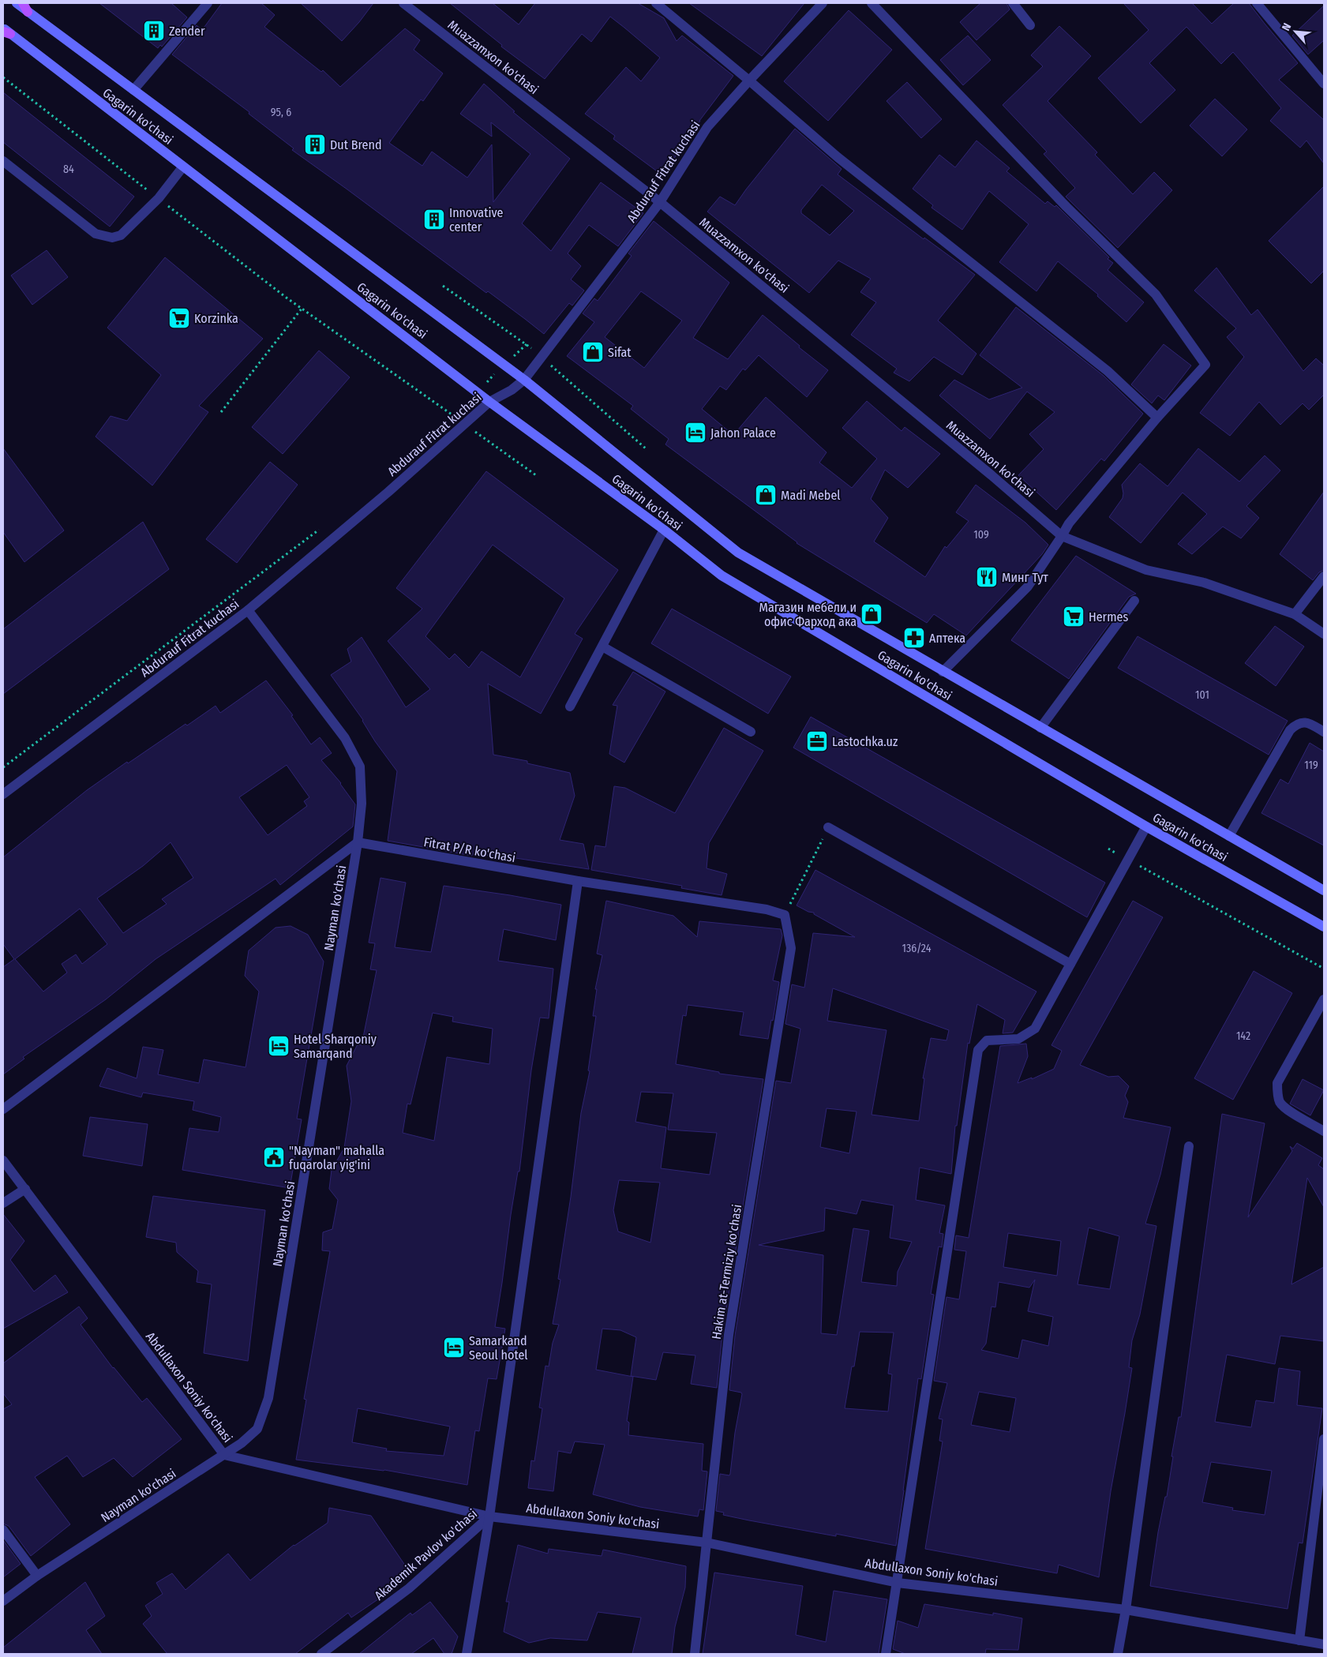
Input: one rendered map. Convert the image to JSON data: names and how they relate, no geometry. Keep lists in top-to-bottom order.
{
  "streets": {
    "main road": ["Gagarin ko'chasi"],
    "street": [
      "Muazzamxon ko'chasi",
      "Abdurauf Fitrat kuchasi",
      "Fitrat P/R ko'chasi",
      "Nayman ko'chasi",
      "Hakim at-Termiziy ko'chasi",
      "Abdullaxon Soniy ko'chasi",
      "Akademik Pavlov ko'chasi"
    ]
  },
  "crossings": [
    ["Muazzamxon ko'chasi", "Abdurauf Fitrat kuchasi"],
    ["Gagarin ko'chasi", "Abdurauf Fitrat kuchasi"],
    ["Abdurauf Fitrat kuchasi", "Nayman ko'chasi"],
    ["Fitrat P/R ko'chasi", "Nayman ko'chasi"],
    ["Fitrat P/R ko'chasi", "Hakim at-Termiziy ko'chasi"],
    ["Nayman ko'chasi", "Abdullaxon Soniy ko'chasi"],
    ["Hakim at-Termiziy ko'chasi", "Abdullaxon Soniy ko'chasi"],
    ["Abdullaxon Soniy ko'chasi", "Akademik Pavlov ko'chasi"]
  ],
  "places": {
    "building": ["Zender", "Dut Brend", "Innovative center"],
    "supermarket": ["Korzinka", "Hermes"],
    "shop": ["Sifat", "Madi Mebel", "Магазин мебели и офис Фарход ака"],
    "hotel": ["Jahon Palace", "Hotel Sharqoniy Samarqand", "Samarkand Seoul hotel"],
    "restaurant": ["Минг Тут"],
    "pharmacy": ["Аптека"],
    "office": ["Lastochka.uz"],
    "public building": ["\"Nayman\" mahalla fuqarolar yig'ini"]
  },
  "house_numbers": [
    "95, 6",
    "84",
    "109",
    "101",
    "119",
    "136/24",
    "142"
  ],
  "north": "top left"
}
